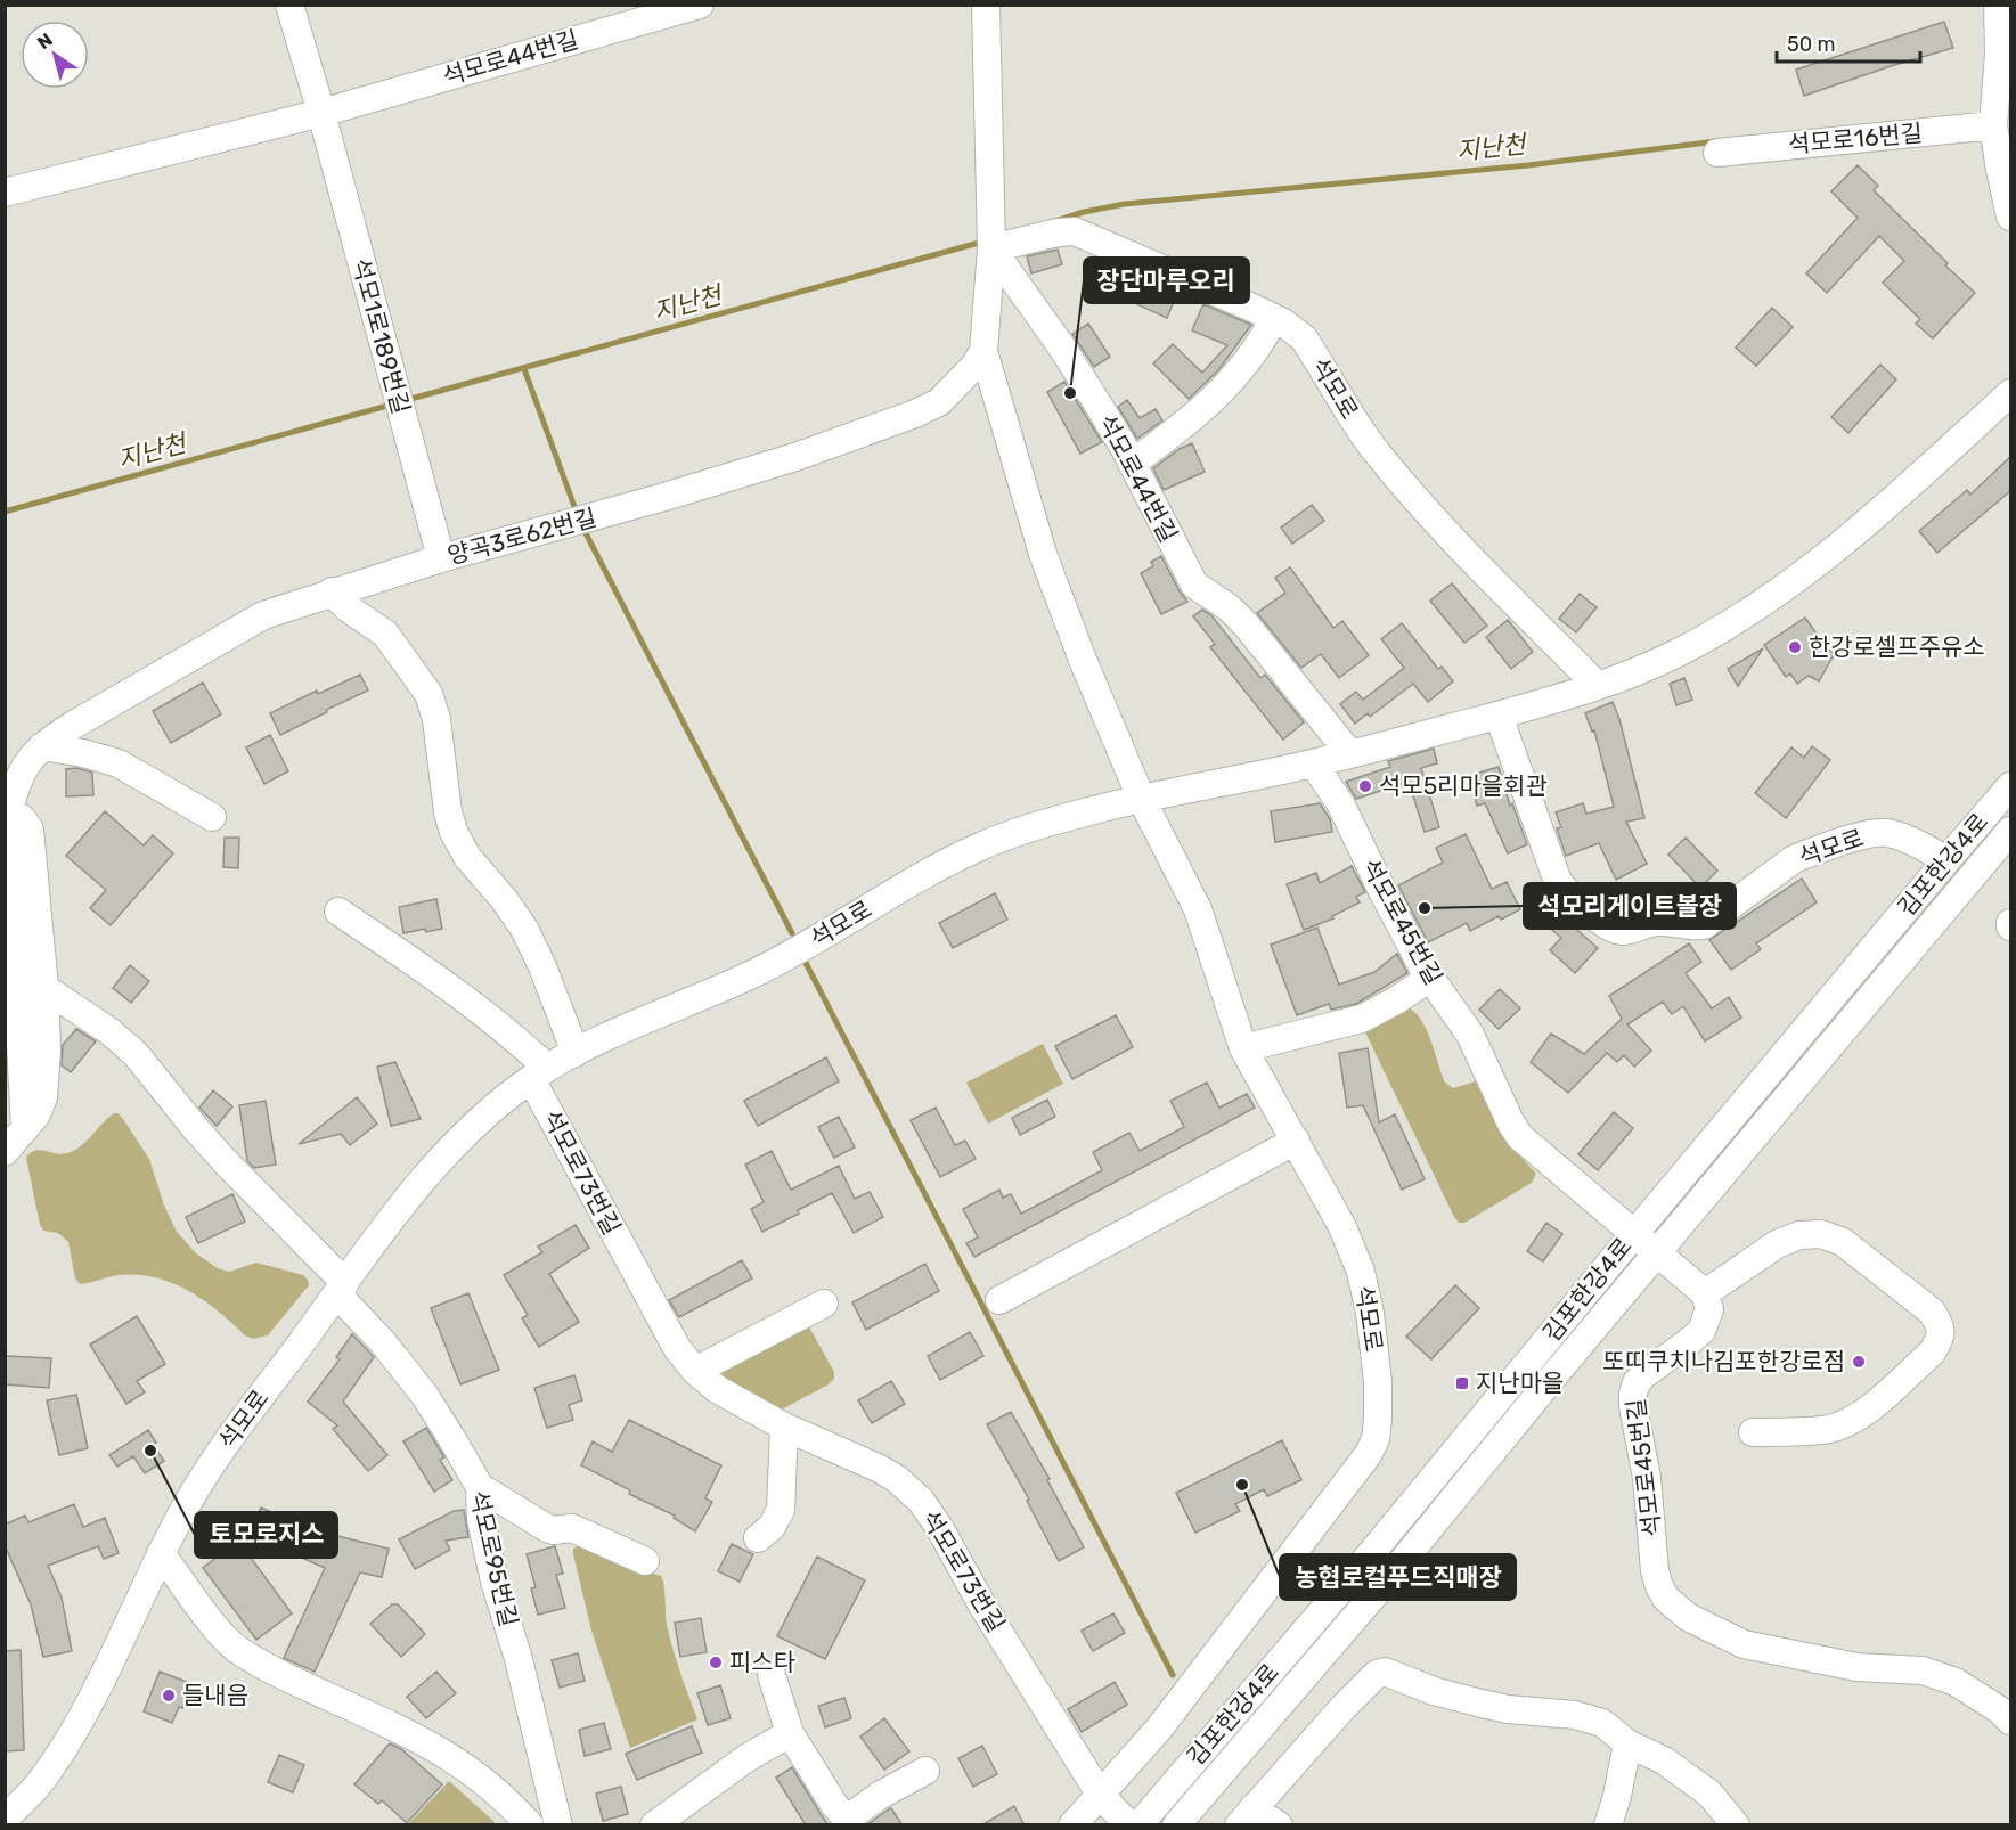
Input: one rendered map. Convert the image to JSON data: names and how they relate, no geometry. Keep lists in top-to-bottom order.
{
  "streets": {
    "street": [
      "석모로44번길",
      "석모로16번길",
      "석모1로189번길",
      "석모로",
      "양곡3로62번길",
      "김포한강4로",
      "석모로45번길",
      "석모로73번길",
      "석모로95번길"
    ]
  },
  "crossings": [
    ["석모로44번길", "석모1로189번길"],
    ["석모로44번길", "석모로"],
    ["석모1로189번길", "양곡3로62번길"],
    ["석모로", "양곡3로62번길"],
    ["석모로", "김포한강4로"],
    ["석모로", "석모로45번길"],
    ["석모로", "석모로73번길"],
    ["석모로", "석모로95번길"],
    ["김포한강4로", "석모로45번길"]
  ],
  "water": ["지난천"],
  "places": {
    "other": [
      "장단마루오리",
      "한강로셀프주유소",
      "석모5리마을회관",
      "석모리게이트볼장",
      "또띠쿠치나김포한강로점",
      "토모로지스",
      "농협로컬푸드직매장",
      "피스타",
      "들내음"
    ],
    "transit": ["지난마을"]
  },
  "scale_bar": "50 m",
  "north": "top left"
}
